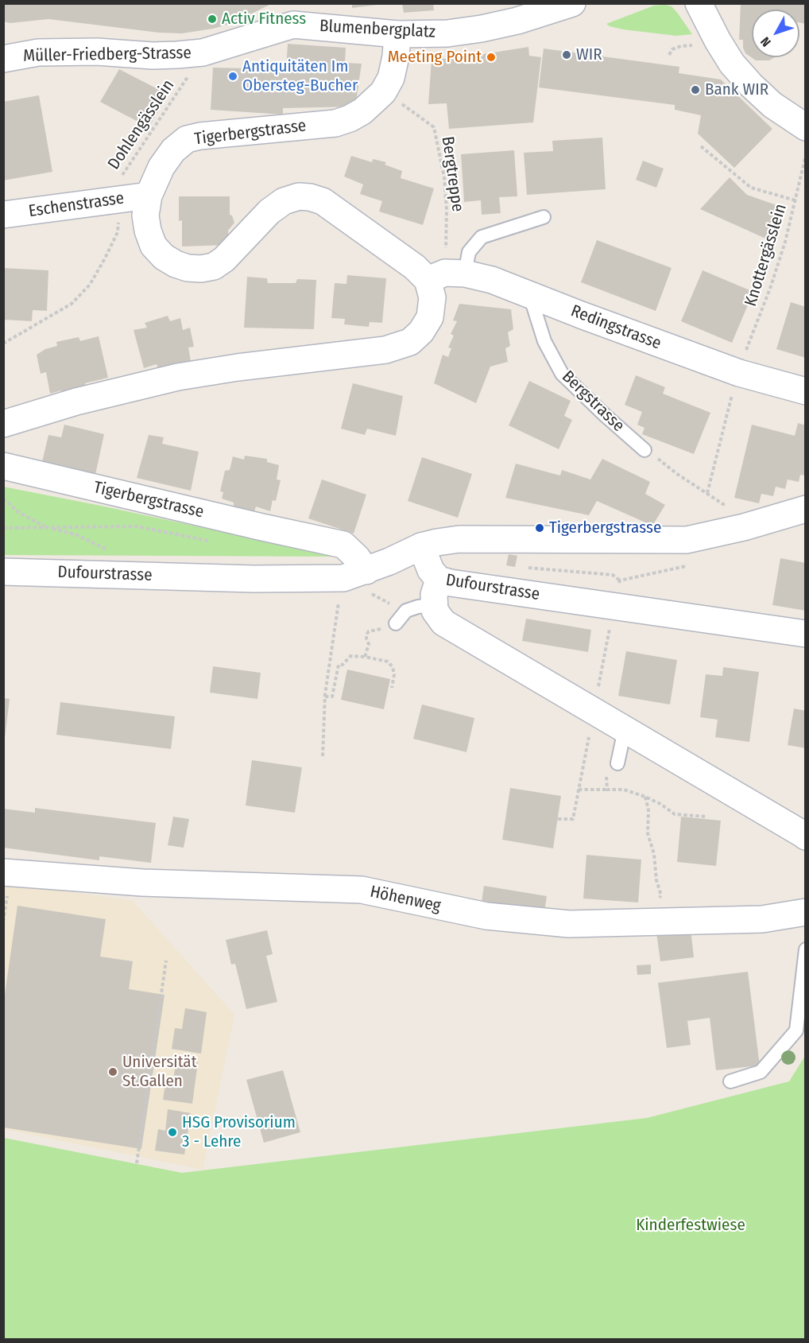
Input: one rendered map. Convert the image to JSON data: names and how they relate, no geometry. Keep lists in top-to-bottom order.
{
  "streets": {
    "street": [
      "Blumenbergplatz",
      "Müller-Friedberg-Strasse",
      "Tigerbergstrasse",
      "Eschenstrasse",
      "Redingstrasse",
      "Dufourstrasse",
      "Höhenweg"
    ],
    "lane": ["Bergstrasse"],
    "path": ["Dohlengässlein", "Bergtreppe", "Knottergässlein"]
  },
  "crossings": [
    ["Blumenbergplatz", "Müller-Friedberg-Strasse"],
    ["Blumenbergplatz", "Tigerbergstrasse"],
    ["Tigerbergstrasse", "Eschenstrasse"],
    ["Tigerbergstrasse", "Redingstrasse"],
    ["Tigerbergstrasse", "Dufourstrasse"],
    ["Redingstrasse", "Bergstrasse"]
  ],
  "parks": ["Kinderfestwiese"],
  "places": [
    "Activ Fitness",
    "WIR",
    "Meeting Point",
    "Antiquitäten Im Obersteg-Bucher",
    "Bank WIR",
    "Tigerbergstrasse",
    "Universität St.Gallen",
    "HSG Provisorium 3 - Lehre"
  ],
  "north": "bottom left"
}
